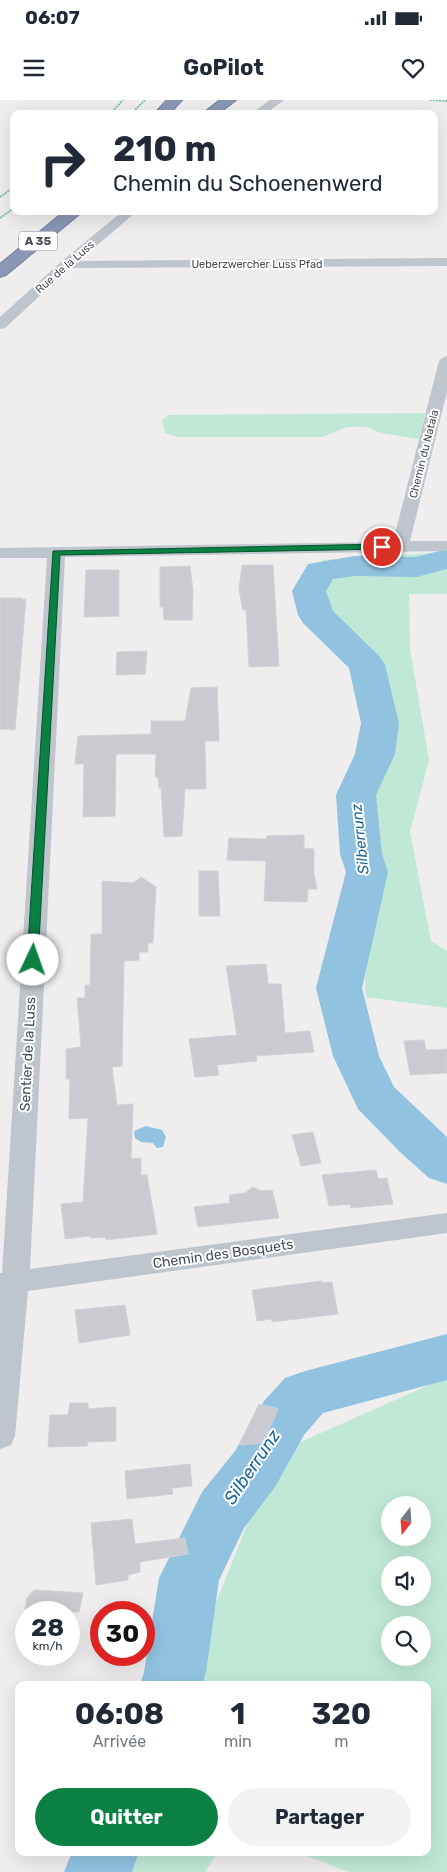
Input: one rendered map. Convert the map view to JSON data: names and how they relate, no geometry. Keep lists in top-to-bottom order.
{
  "streets": {
    "highway": ["A 35"],
    "street": [
      "Ueberzwercher Luss Pfad",
      "Rue de la Luss",
      "Chemin du Natala",
      "Sentier de la Luss",
      "Chemin des Bosquets"
    ]
  },
  "crossings": [
    ["Ueberzwercher Luss Pfad", "Rue de la Luss"],
    ["Sentier de la Luss", "Chemin des Bosquets"]
  ],
  "water": ["Silberrunz"],
  "north": "bottom",
  "page": {
    "status": "06:07",
    "header": "GoPilot",
    "turn": ["210 m", "Chemin du Schoenenwerd"],
    "speed": "28 km/h",
    "limit": "30",
    "eta": [
      "06:08",
      "Arrivée",
      "1",
      "min",
      "320",
      "m"
    ],
    "buttons": ["Quitter", "Partager"]
  }
}
